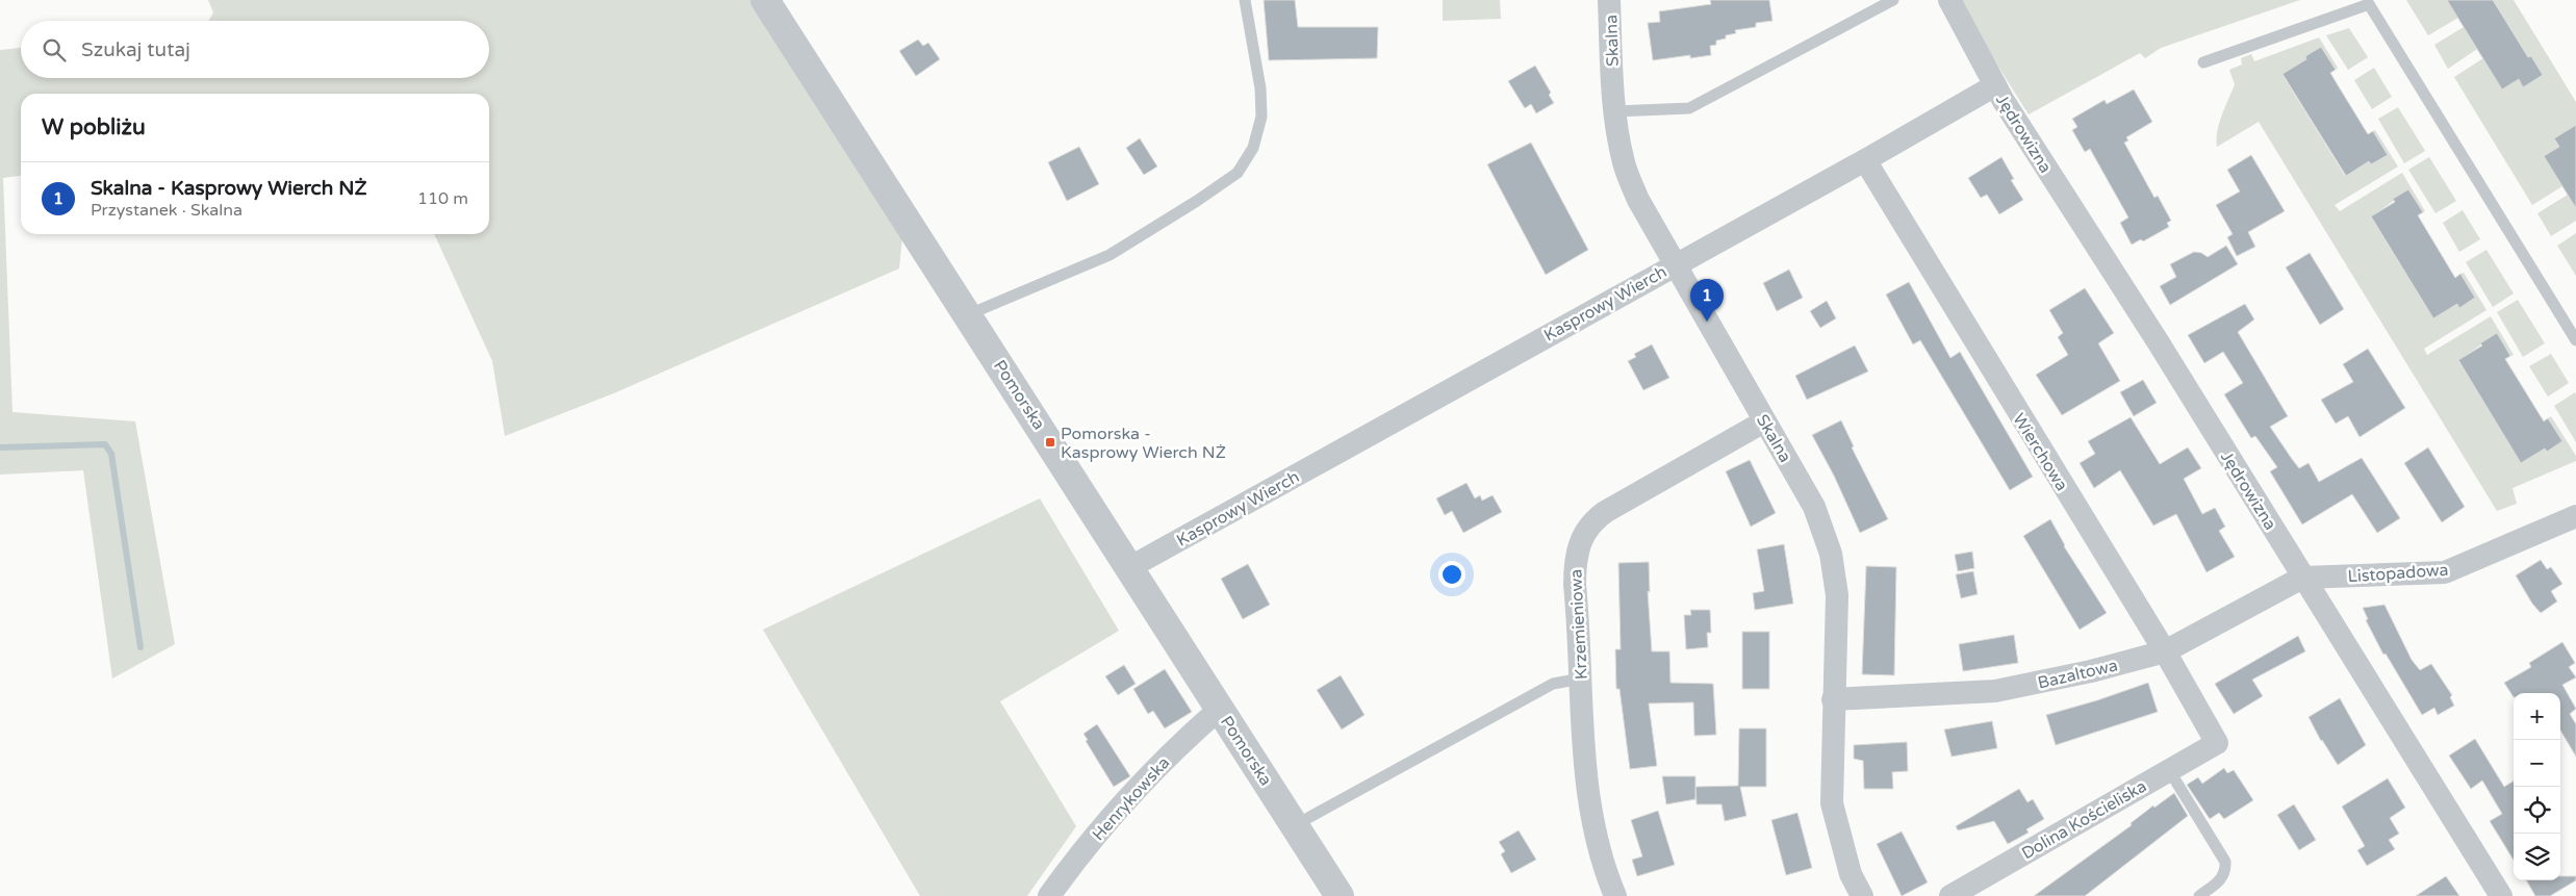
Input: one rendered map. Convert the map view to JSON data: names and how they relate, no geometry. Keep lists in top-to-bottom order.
{
  "streets": {
    "street": [
      "Skalna",
      "Jędrowizna",
      "Kasprowy Wierch",
      "Pomorska",
      "Wierchowa",
      "Listopadowa",
      "Krzemieniowa",
      "Bazaltowa",
      "Henrykowska",
      "Dolina Kościeliska"
    ]
  },
  "crossings": [
    ["Skalna", "Kasprowy Wierch"],
    ["Skalna", "Krzemieniowa"],
    ["Skalna", "Bazaltowa"],
    ["Jędrowizna", "Kasprowy Wierch"],
    ["Jędrowizna", "Listopadowa"],
    ["Jędrowizna", "Bazaltowa"],
    ["Kasprowy Wierch", "Pomorska"],
    ["Kasprowy Wierch", "Wierchowa"],
    ["Pomorska", "Henrykowska"],
    ["Wierchowa", "Bazaltowa"],
    ["Wierchowa", "Dolina Kościeliska"],
    ["Listopadowa", "Bazaltowa"]
  ],
  "places": {
    "transit": ["Pomorska - Kasprowy Wierch NŻ"]
  },
  "page": {
    "search": "Szukaj tutaj",
    "heading": "W pobliżu",
    "list": [
      {
        "mark": "1",
        "name": "Skalna - Kasprowy Wierch NŻ",
        "note": "Przystanek · Skalna",
        "value": "110 m"
      }
    ],
    "pins": "1",
    "map_buttons": ["+", "−"]
  }
}
